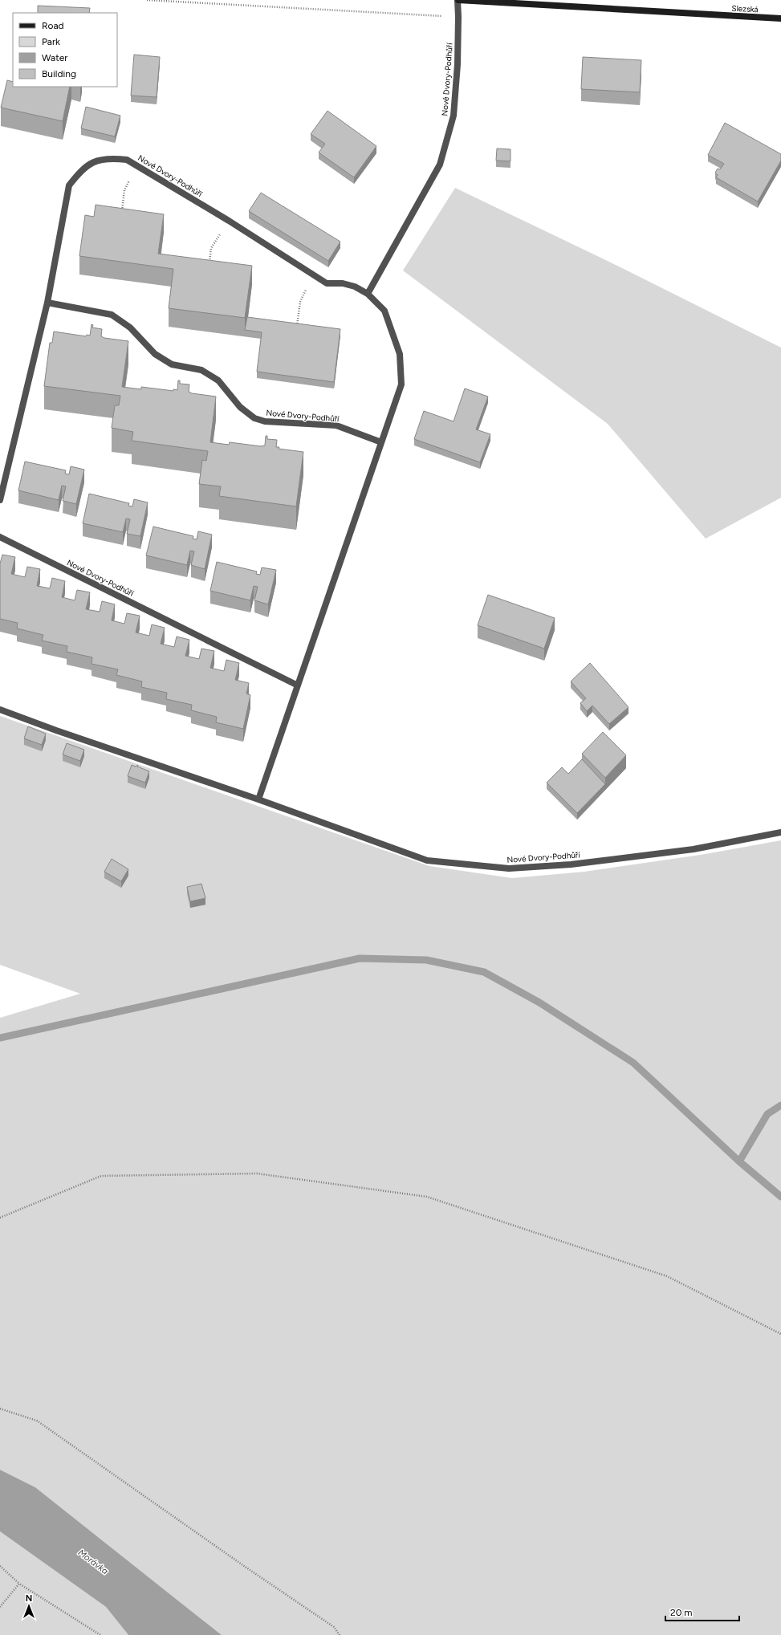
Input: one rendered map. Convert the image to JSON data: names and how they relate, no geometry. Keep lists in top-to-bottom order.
{
  "streets": {
    "main road": ["Slezská"],
    "street": ["Nové Dvory-Podhůří"]
  },
  "crossings": [
    ["Slezská", "Nové Dvory-Podhůří"]
  ],
  "water": ["Morávka"],
  "legend": [
    "Road",
    "Park",
    "Water",
    "Building"
  ],
  "scale_bar": "20 m",
  "north": "top"
}
